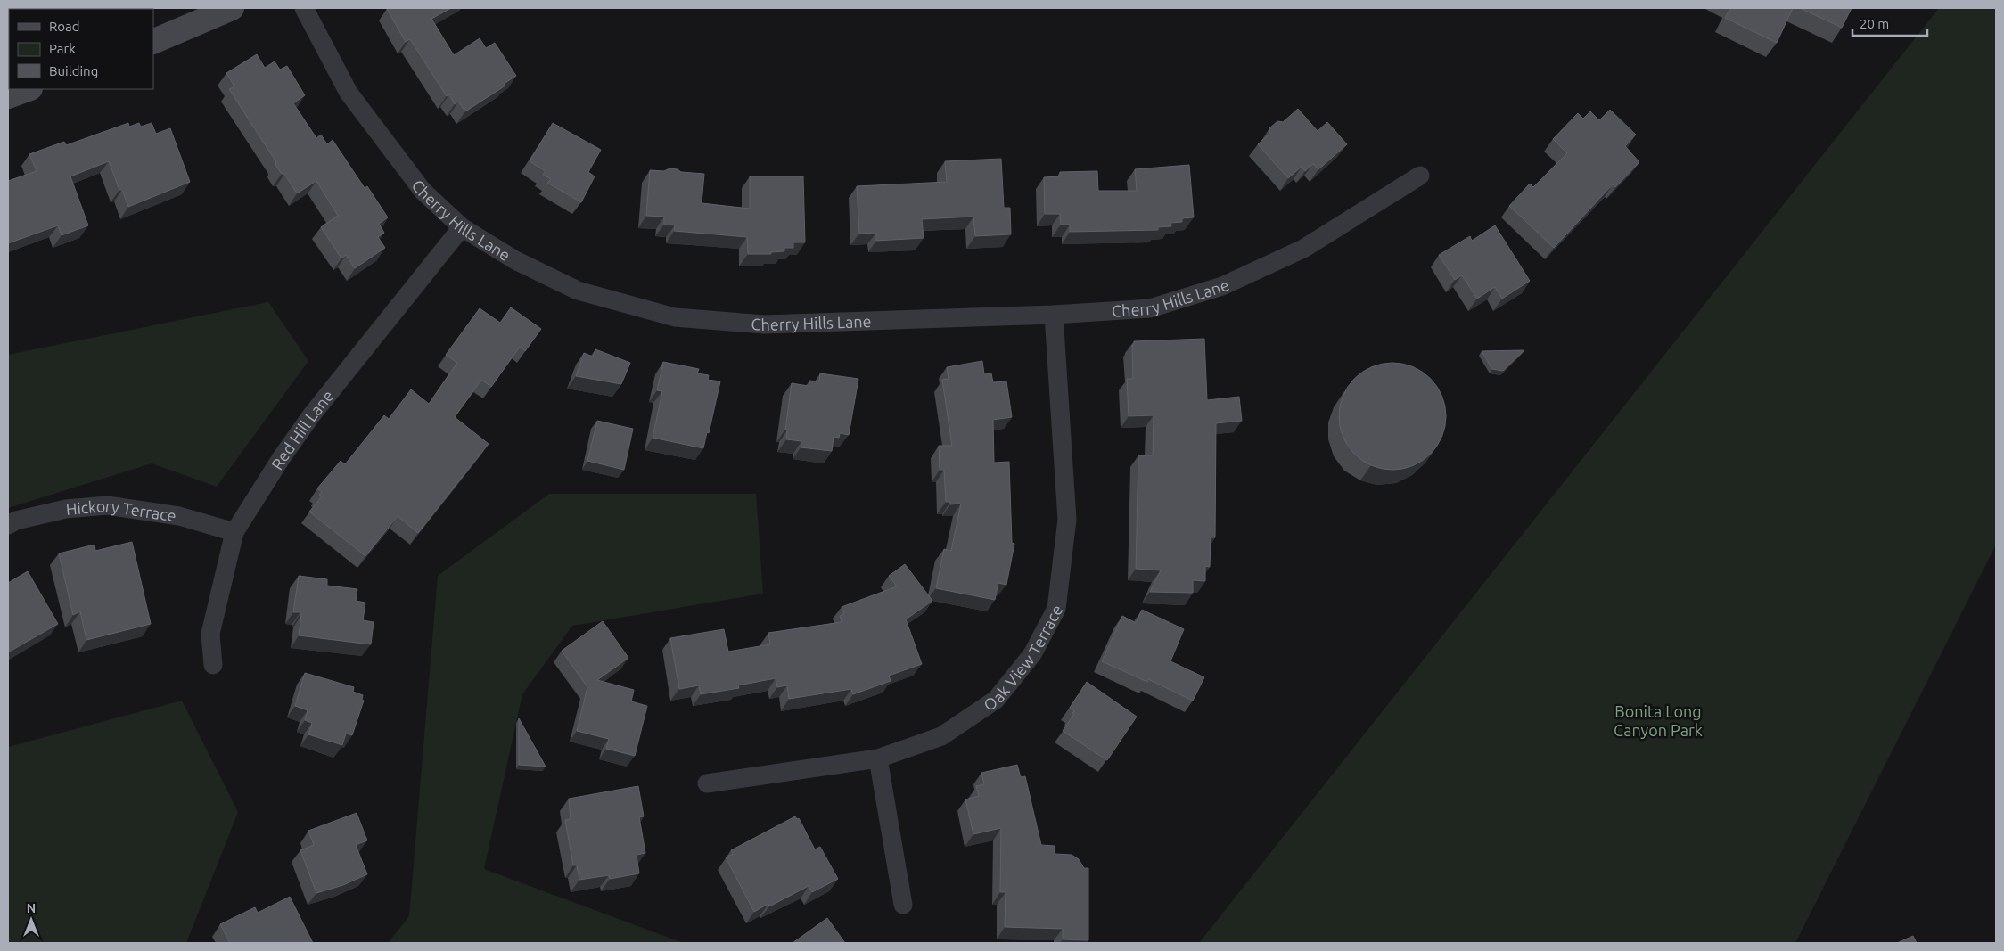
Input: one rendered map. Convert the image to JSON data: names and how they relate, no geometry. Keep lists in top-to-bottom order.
{
  "streets": {
    "street": [
      "Cherry Hills Lane",
      "Red Hill Lane",
      "Hickory Terrace",
      "Oak View Terrace"
    ]
  },
  "crossings": [
    ["Cherry Hills Lane", "Red Hill Lane"],
    ["Cherry Hills Lane", "Oak View Terrace"],
    ["Red Hill Lane", "Hickory Terrace"]
  ],
  "parks": ["Bonita Long Canyon Park"],
  "legend": ["Road", "Park", "Building"],
  "scale_bar": "20 m",
  "north": "top"
}
